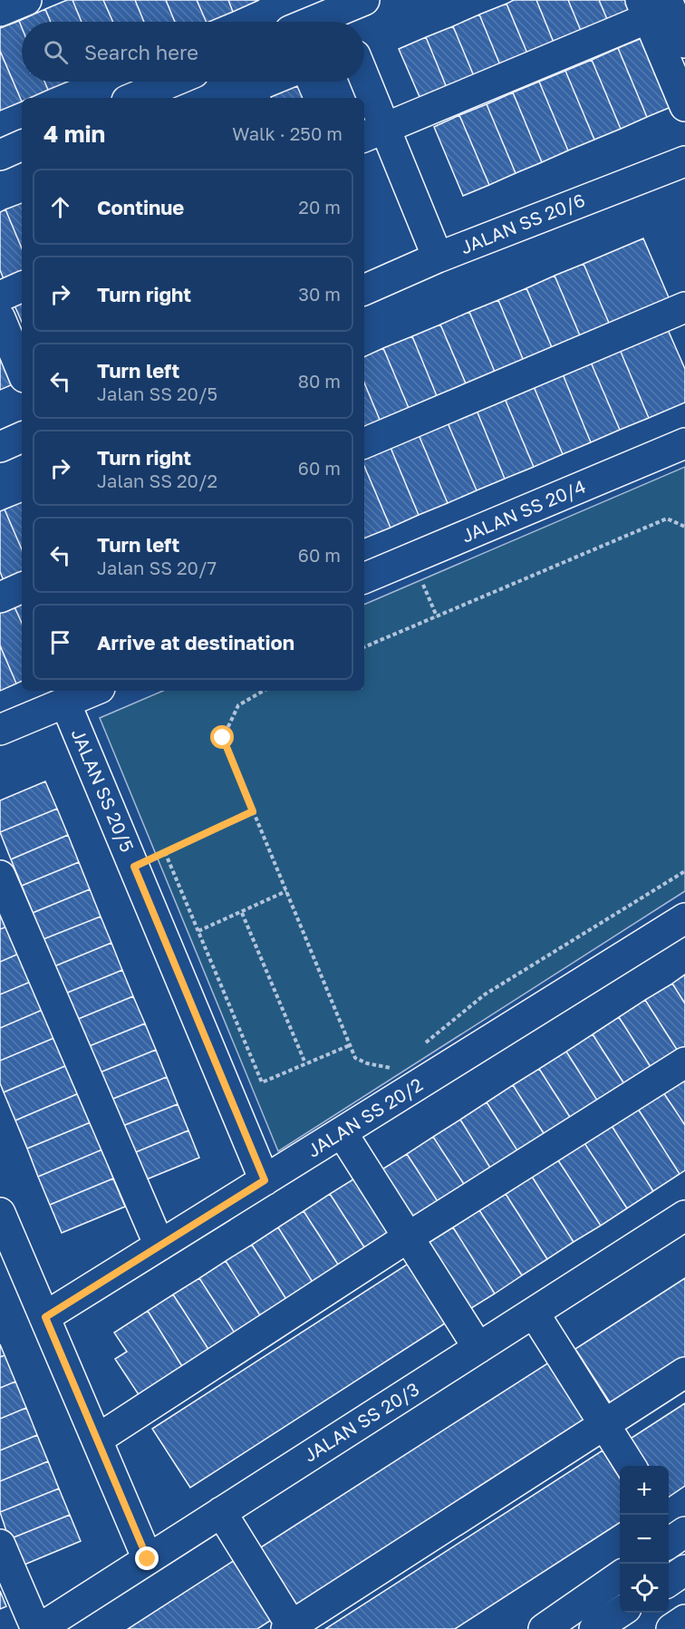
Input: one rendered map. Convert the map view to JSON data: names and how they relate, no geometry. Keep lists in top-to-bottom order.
{
  "streets": {
    "main road": [
      "JALAN SS 20/6",
      "JALAN SS 20/4",
      "JALAN SS 20/5",
      "JALAN SS 20/2",
      "JALAN SS 20/3"
    ]
  },
  "crossings": [
    ["JALAN SS 20/5", "JALAN SS 20/2"]
  ],
  "page": {
    "search": "Search here",
    "heading": ["4 min", "Walk · 250 m"],
    "list": [
      ["Continue", "20 m"],
      ["Turn right", "30 m"],
      ["Turn left", "Jalan SS 20/5", "80 m"],
      ["Turn right", "Jalan SS 20/2", "60 m"],
      ["Turn left", "Jalan SS 20/7", "60 m"],
      "Arrive at destination"
    ],
    "map_buttons": ["+", "−"]
  }
}
